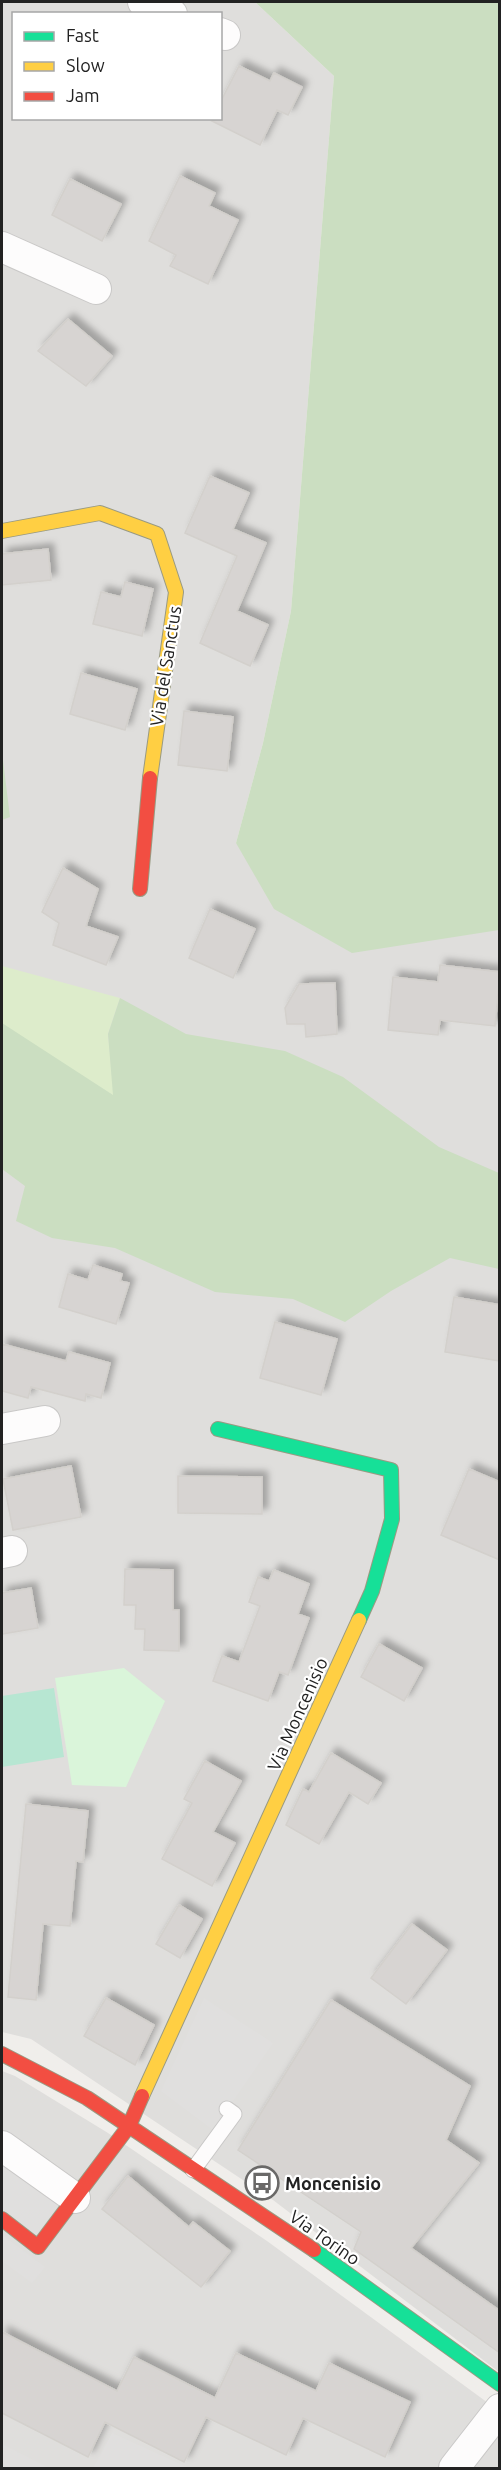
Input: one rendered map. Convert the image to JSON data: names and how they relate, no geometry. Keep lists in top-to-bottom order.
{
  "streets": {
    "street": ["Via del Sanctus", "Via Moncenisio", "Via Torino"]
  },
  "crossings": [
    ["Via Moncenisio", "Via Torino"]
  ],
  "places": {
    "bus stop": ["Moncenisio"]
  },
  "legend": ["Fast", "Slow", "Jam"]
}
